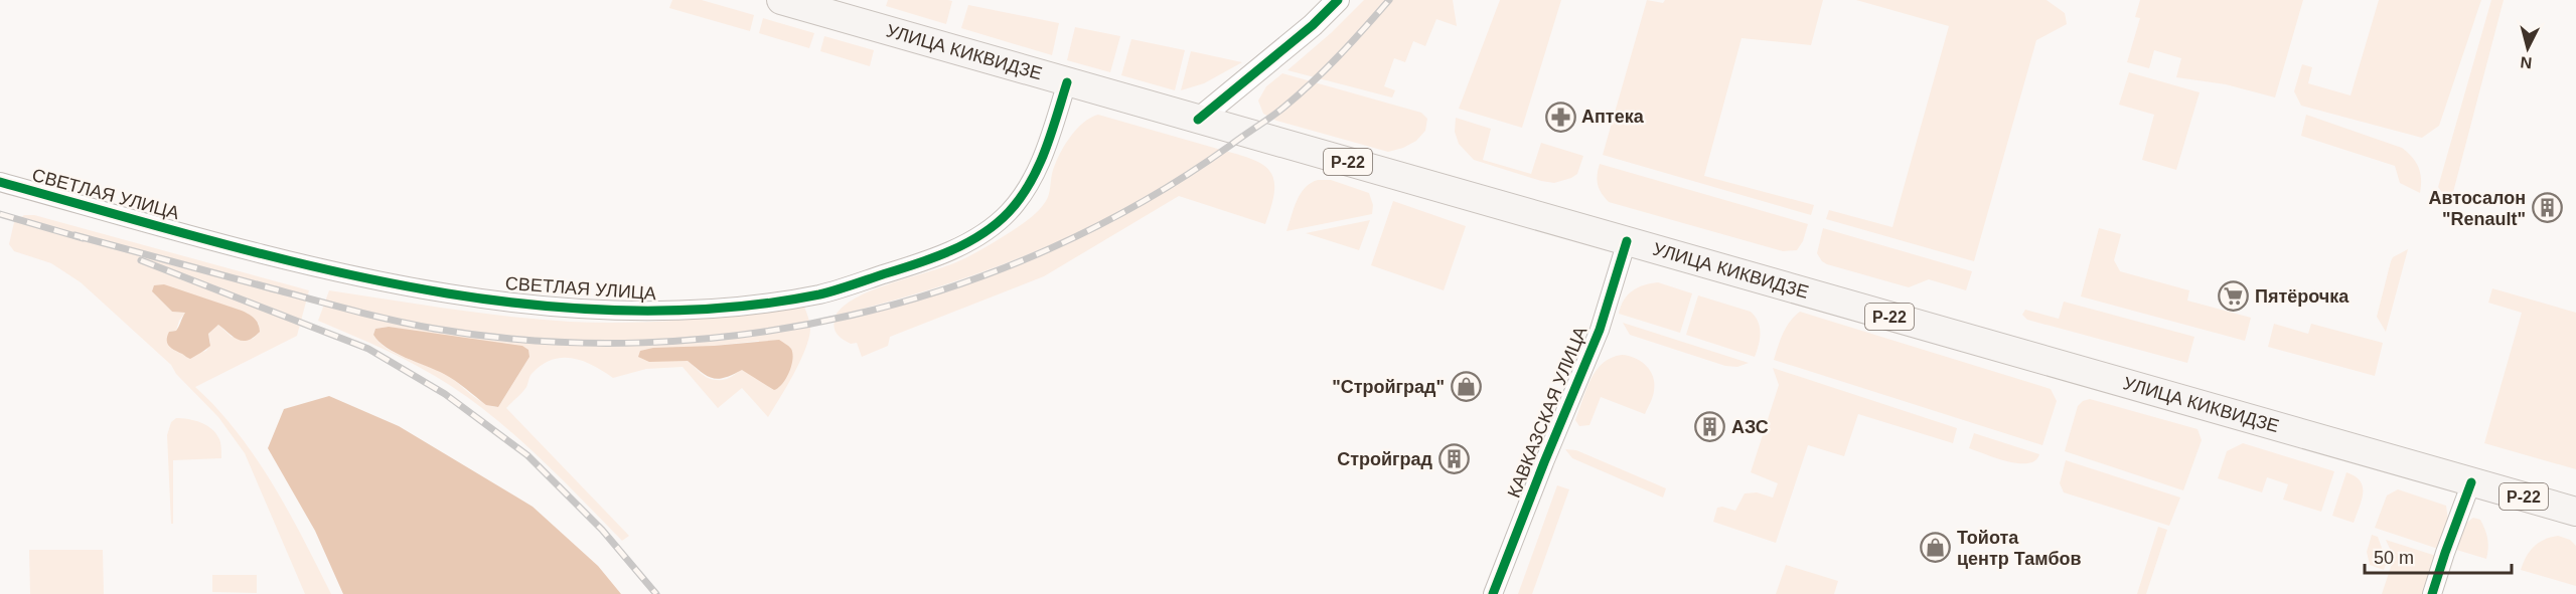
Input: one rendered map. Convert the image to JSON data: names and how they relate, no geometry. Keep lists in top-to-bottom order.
{
  "streets": {
    "main road": ["УЛИЦА КИКВИДЗЕ", "Р-22"],
    "street": ["СВЕТЛАЯ УЛИЦА", "КАВКАЗСКАЯ УЛИЦА"]
  },
  "crossings": [
    ["УЛИЦА КИКВИДЗЕ", "СВЕТЛАЯ УЛИЦА"],
    ["УЛИЦА КИКВИДЗЕ", "КАВКАЗСКАЯ УЛИЦА"]
  ],
  "places": {
    "pharmacy": ["Аптека"],
    "building": ["Автосалон \"Renault\"", "АЗС", "Стройград"],
    "supermarket": ["Пятёрочка"],
    "shop": ["\"Стройград\"", "Тойота центр Тамбов"]
  },
  "scale_bar": "50 m",
  "north": "bottom"
}
